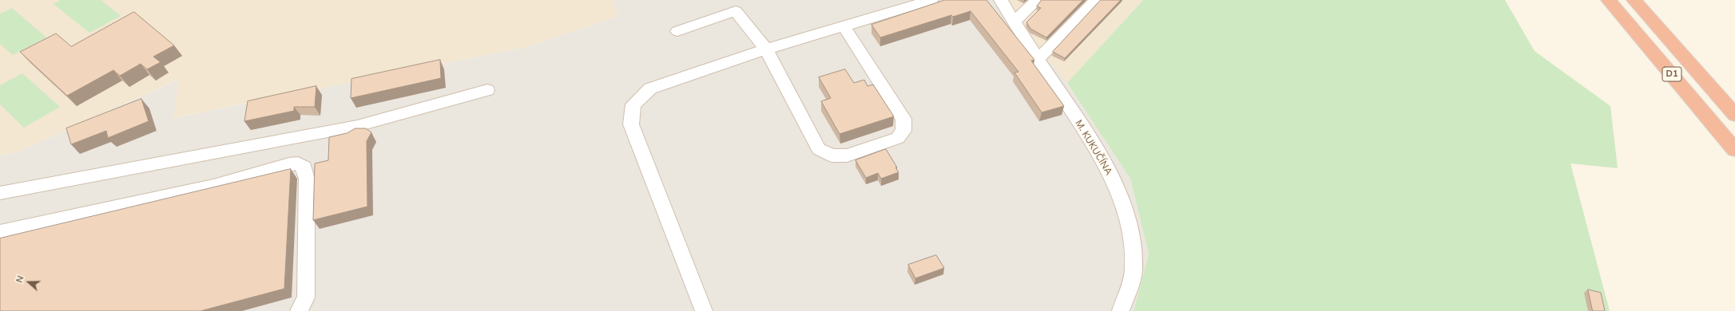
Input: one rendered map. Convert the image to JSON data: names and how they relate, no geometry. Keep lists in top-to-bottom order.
{
  "streets": {
    "highway": ["D1"],
    "street": ["M. KUKUČÍNA"]
  },
  "north": "left"
}
